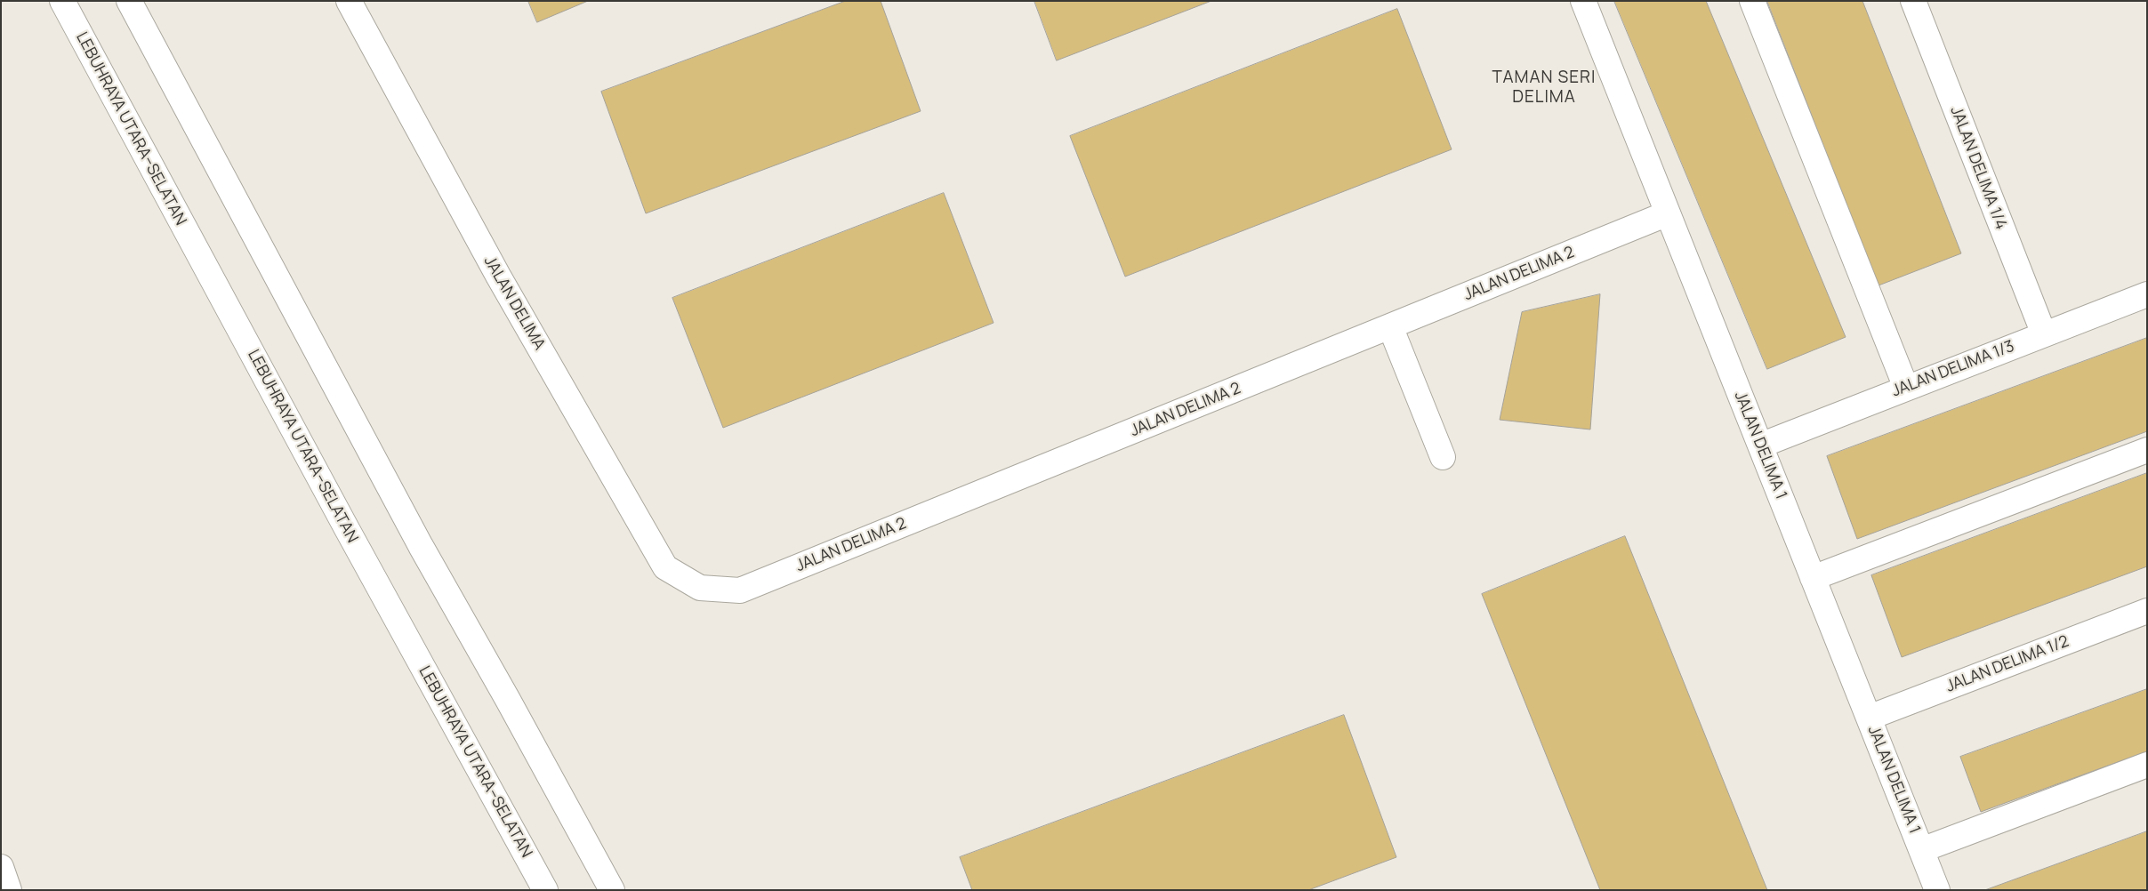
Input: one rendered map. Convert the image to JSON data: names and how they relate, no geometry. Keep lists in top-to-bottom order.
{
  "streets": {
    "main road": [
      "LEBUHRAYA UTARA–SELATAN",
      "JALAN DELIMA 1/4",
      "JALAN DELIMA 2",
      "JALAN DELIMA",
      "JALAN DELIMA 1/3",
      "JALAN DELIMA 1",
      "JALAN DELIMA 1/2"
    ]
  },
  "crossings": [
    ["JALAN DELIMA 1/4", "JALAN DELIMA 1/3"],
    ["JALAN DELIMA 2", "JALAN DELIMA"],
    ["JALAN DELIMA 2", "JALAN DELIMA 1"],
    ["JALAN DELIMA 1/3", "JALAN DELIMA 1"],
    ["JALAN DELIMA 1", "JALAN DELIMA 1/2"]
  ],
  "districts": ["TAMAN SERI DELIMA"]
}
